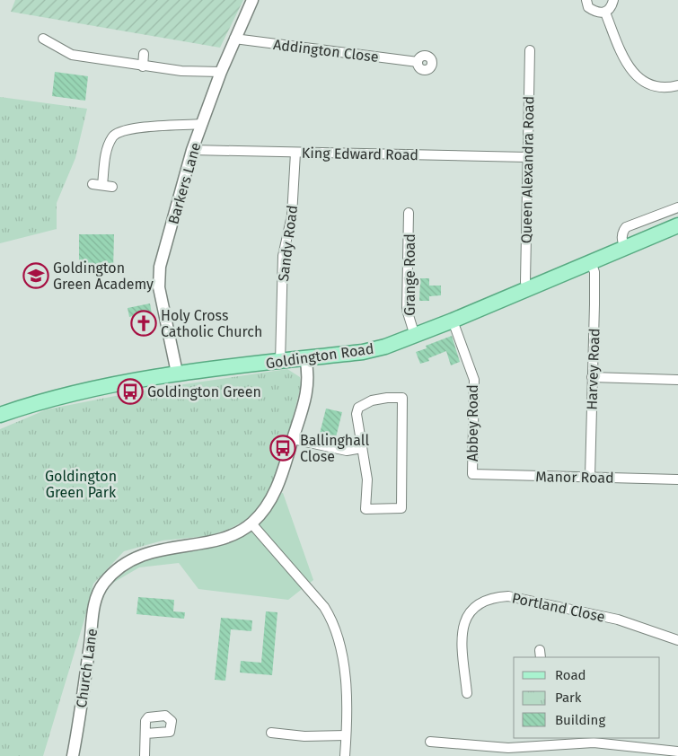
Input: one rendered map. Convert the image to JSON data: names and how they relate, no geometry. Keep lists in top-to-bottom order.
{
  "streets": {
    "main road": ["Goldington Road"],
    "street": [
      "Addington Close",
      "King Edward Road",
      "Queen Alexandra Road",
      "Barkers Lane",
      "Sandy Road",
      "Grange Road",
      "Harvey Road",
      "Abbey Road",
      "Manor Road",
      "Portland Close",
      "Church Lane"
    ]
  },
  "crossings": [
    ["Addington Close", "Barkers Lane"],
    ["King Edward Road", "Queen Alexandra Road"],
    ["King Edward Road", "Barkers Lane"],
    ["King Edward Road", "Sandy Road"],
    ["Queen Alexandra Road", "Goldington Road"],
    ["Barkers Lane", "Goldington Road"],
    ["Sandy Road", "Goldington Road"],
    ["Grange Road", "Goldington Road"],
    ["Goldington Road", "Harvey Road"],
    ["Goldington Road", "Abbey Road"],
    ["Harvey Road", "Manor Road"],
    ["Abbey Road", "Manor Road"]
  ],
  "parks": ["Goldington Green Park"],
  "places": {
    "school or university": ["Goldington Green Academy"],
    "church": ["Holy Cross Catholic Church"],
    "bus stop": ["Goldington Green", "Ballinghall Close"]
  },
  "legend": ["Road", "Park", "Building"]
}
